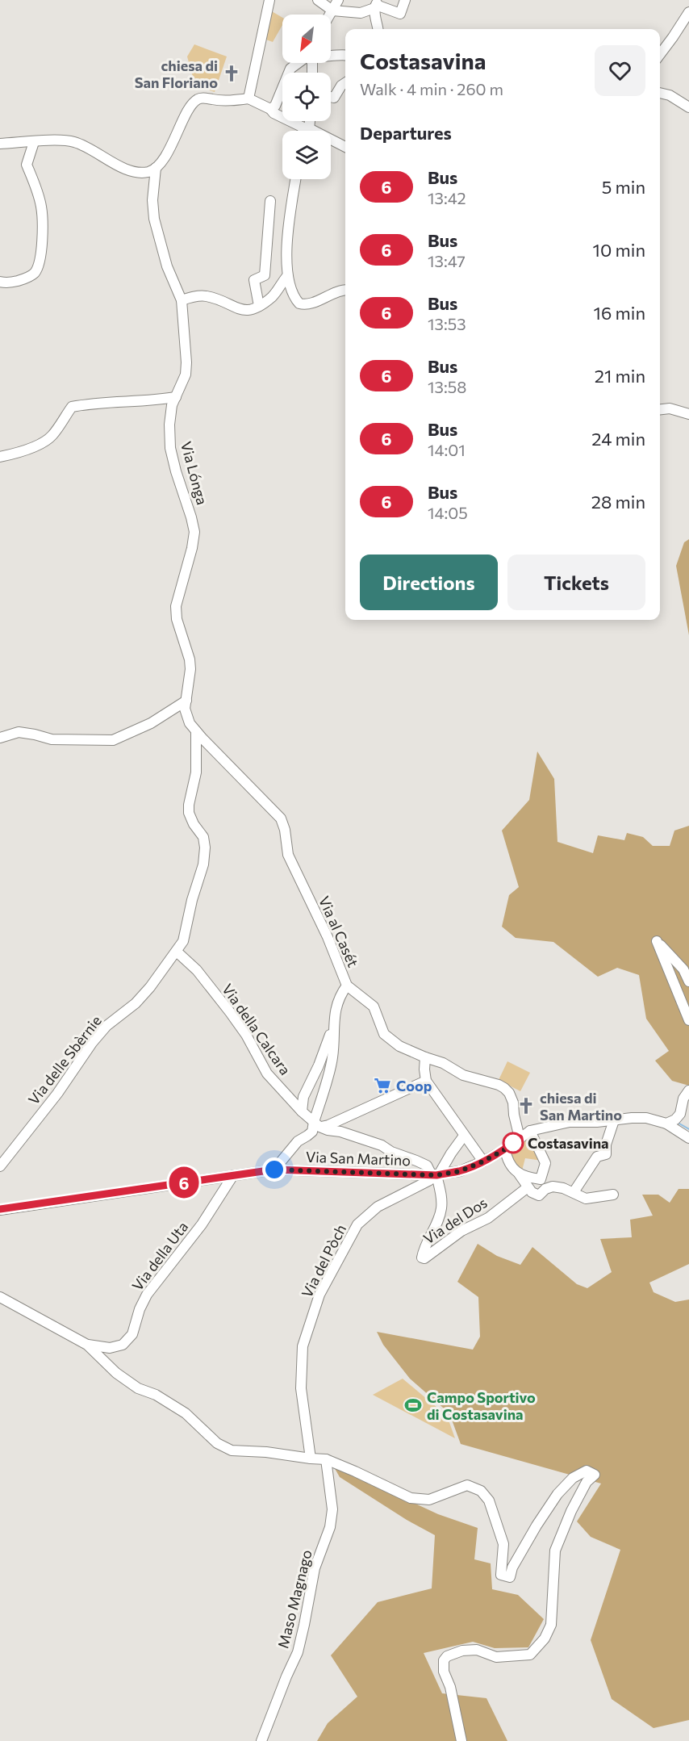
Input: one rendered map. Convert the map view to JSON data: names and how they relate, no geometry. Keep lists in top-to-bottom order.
{
  "streets": {
    "street": [
      "Via Lónga",
      "Via al Casét",
      "Via della Calcara",
      "Via delle Sbèrnie",
      "Via San Martino",
      "Via del Dos",
      "Via della Uta",
      "Via del Pòch",
      "Maso Magnago"
    ]
  },
  "crossings": [
    ["Via Lónga", "Via al Casét"],
    ["Via Lónga", "Via delle Sbèrnie"],
    ["Via al Casét", "Via delle Sbèrnie"],
    ["Via al Casét", "Via San Martino"],
    ["Via della Calcara", "Via delle Sbèrnie"],
    ["Via della Calcara", "Via San Martino"],
    ["Via della Calcara", "Via del Dos"],
    ["Via della Calcara", "Via del Pòch"],
    ["Via San Martino", "Via del Dos"],
    ["Via San Martino", "Via della Uta"],
    ["Via San Martino", "Via del Pòch"],
    ["Via del Dos", "Via del Pòch"]
  ],
  "places": {
    "church": ["chiesa di San Floriano", "chiesa di San Martino"],
    "supermarket": ["Coop"],
    "other": ["Costasavina"],
    "sports": ["Campo Sportivo di Costasavina"]
  },
  "lines": ["bus line 6"],
  "north": "bottom left",
  "page": {
    "on_map": "6",
    "heading": [
      ["Costasavina", "Walk · 4 min · 260 m"],
      "Departures"
    ],
    "list": [
      {
        "mark": "6",
        "name": "Bus",
        "note": "13:42",
        "value": "5 min"
      },
      {
        "mark": "6",
        "name": "Bus",
        "note": "13:47",
        "value": "10 min"
      },
      {
        "mark": "6",
        "name": "Bus",
        "note": "13:53",
        "value": "16 min"
      },
      {
        "mark": "6",
        "name": "Bus",
        "note": "13:58",
        "value": "21 min"
      },
      {
        "mark": "6",
        "name": "Bus",
        "note": "14:01",
        "value": "24 min"
      },
      {
        "mark": "6",
        "name": "Bus",
        "note": "14:05",
        "value": "28 min"
      }
    ],
    "buttons": ["Directions", "Tickets"]
  }
}
